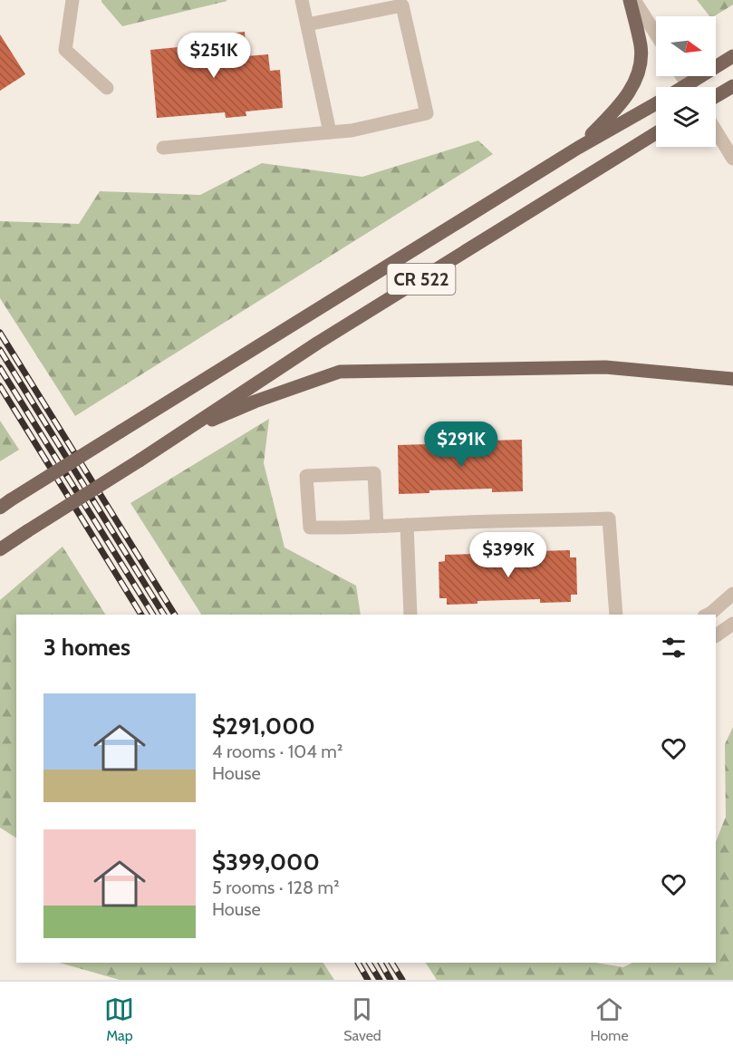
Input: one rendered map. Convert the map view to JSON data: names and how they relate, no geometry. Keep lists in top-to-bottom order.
{
  "streets": {
    "main road": ["CR 522"]
  },
  "north": "right",
  "page": {
    "price": ["$251K", "$291K", "$399K"],
    "heading": "3 homes",
    "list": [
      {
        "name": "$291,000",
        "note": "4 rooms · 104 m² · House"
      },
      {
        "name": "$399,000",
        "note": "5 rooms · 128 m² · House"
      }
    ],
    "tabs": ["Map", "Saved", "Home"]
  }
}
